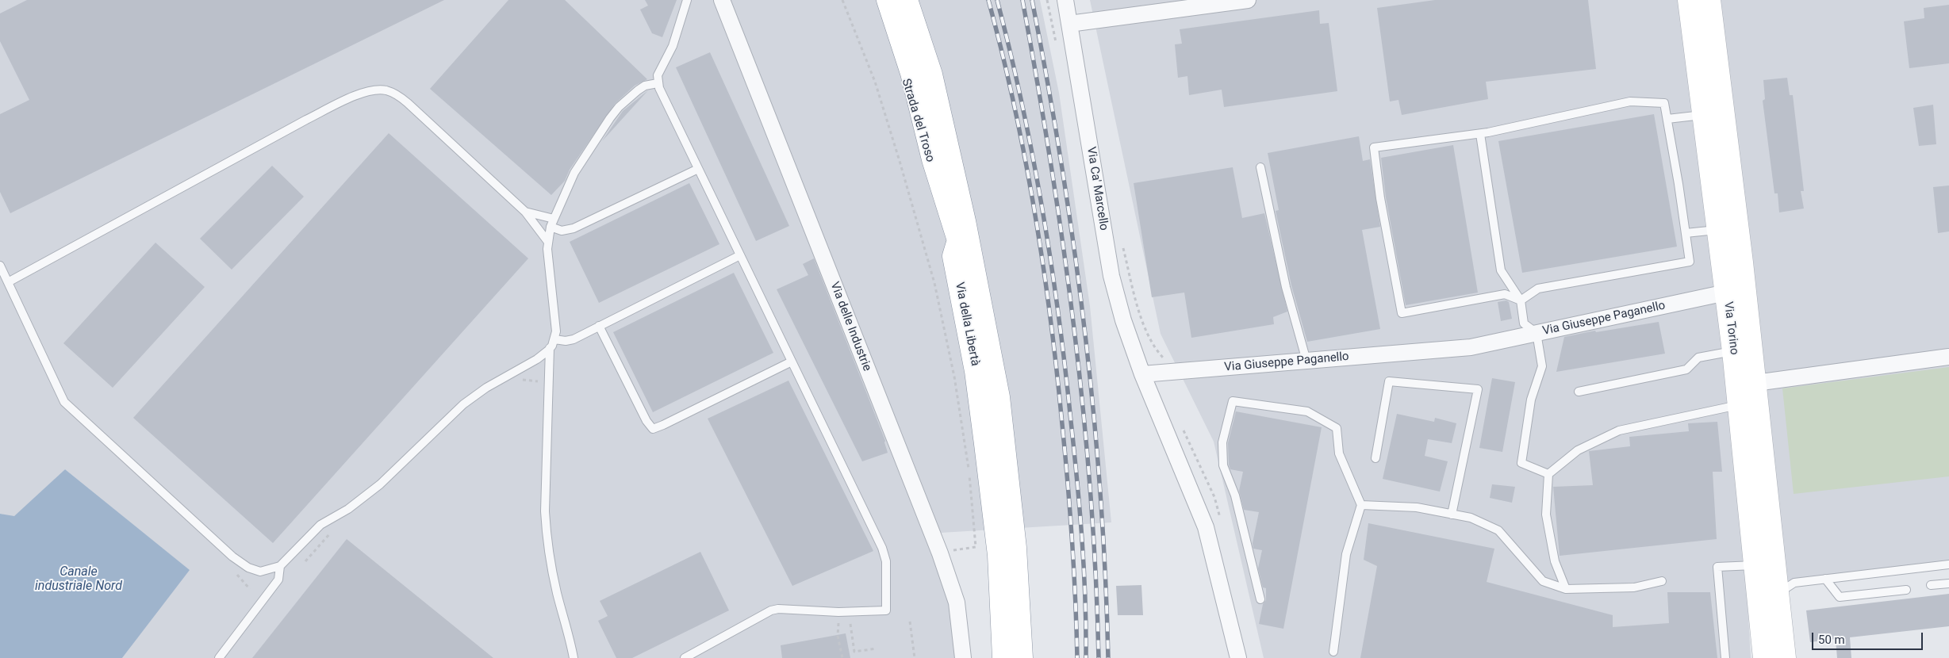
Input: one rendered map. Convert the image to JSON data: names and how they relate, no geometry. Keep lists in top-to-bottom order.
{
  "streets": {
    "main road": ["Via della Libertà", "Via Torino"],
    "street": [
      "Strada del Troso",
      "Via Ca' Marcello",
      "Via Giuseppe Paganello",
      "Via delle Industrie"
    ]
  },
  "crossings": [
    ["Strada del Troso", "Via della Libertà"],
    ["Via Ca' Marcello", "Via Giuseppe Paganello"],
    ["Via Giuseppe Paganello", "Via Torino"]
  ],
  "water": ["Canale industriale Nord"],
  "scale_bar": "50 m"
}
